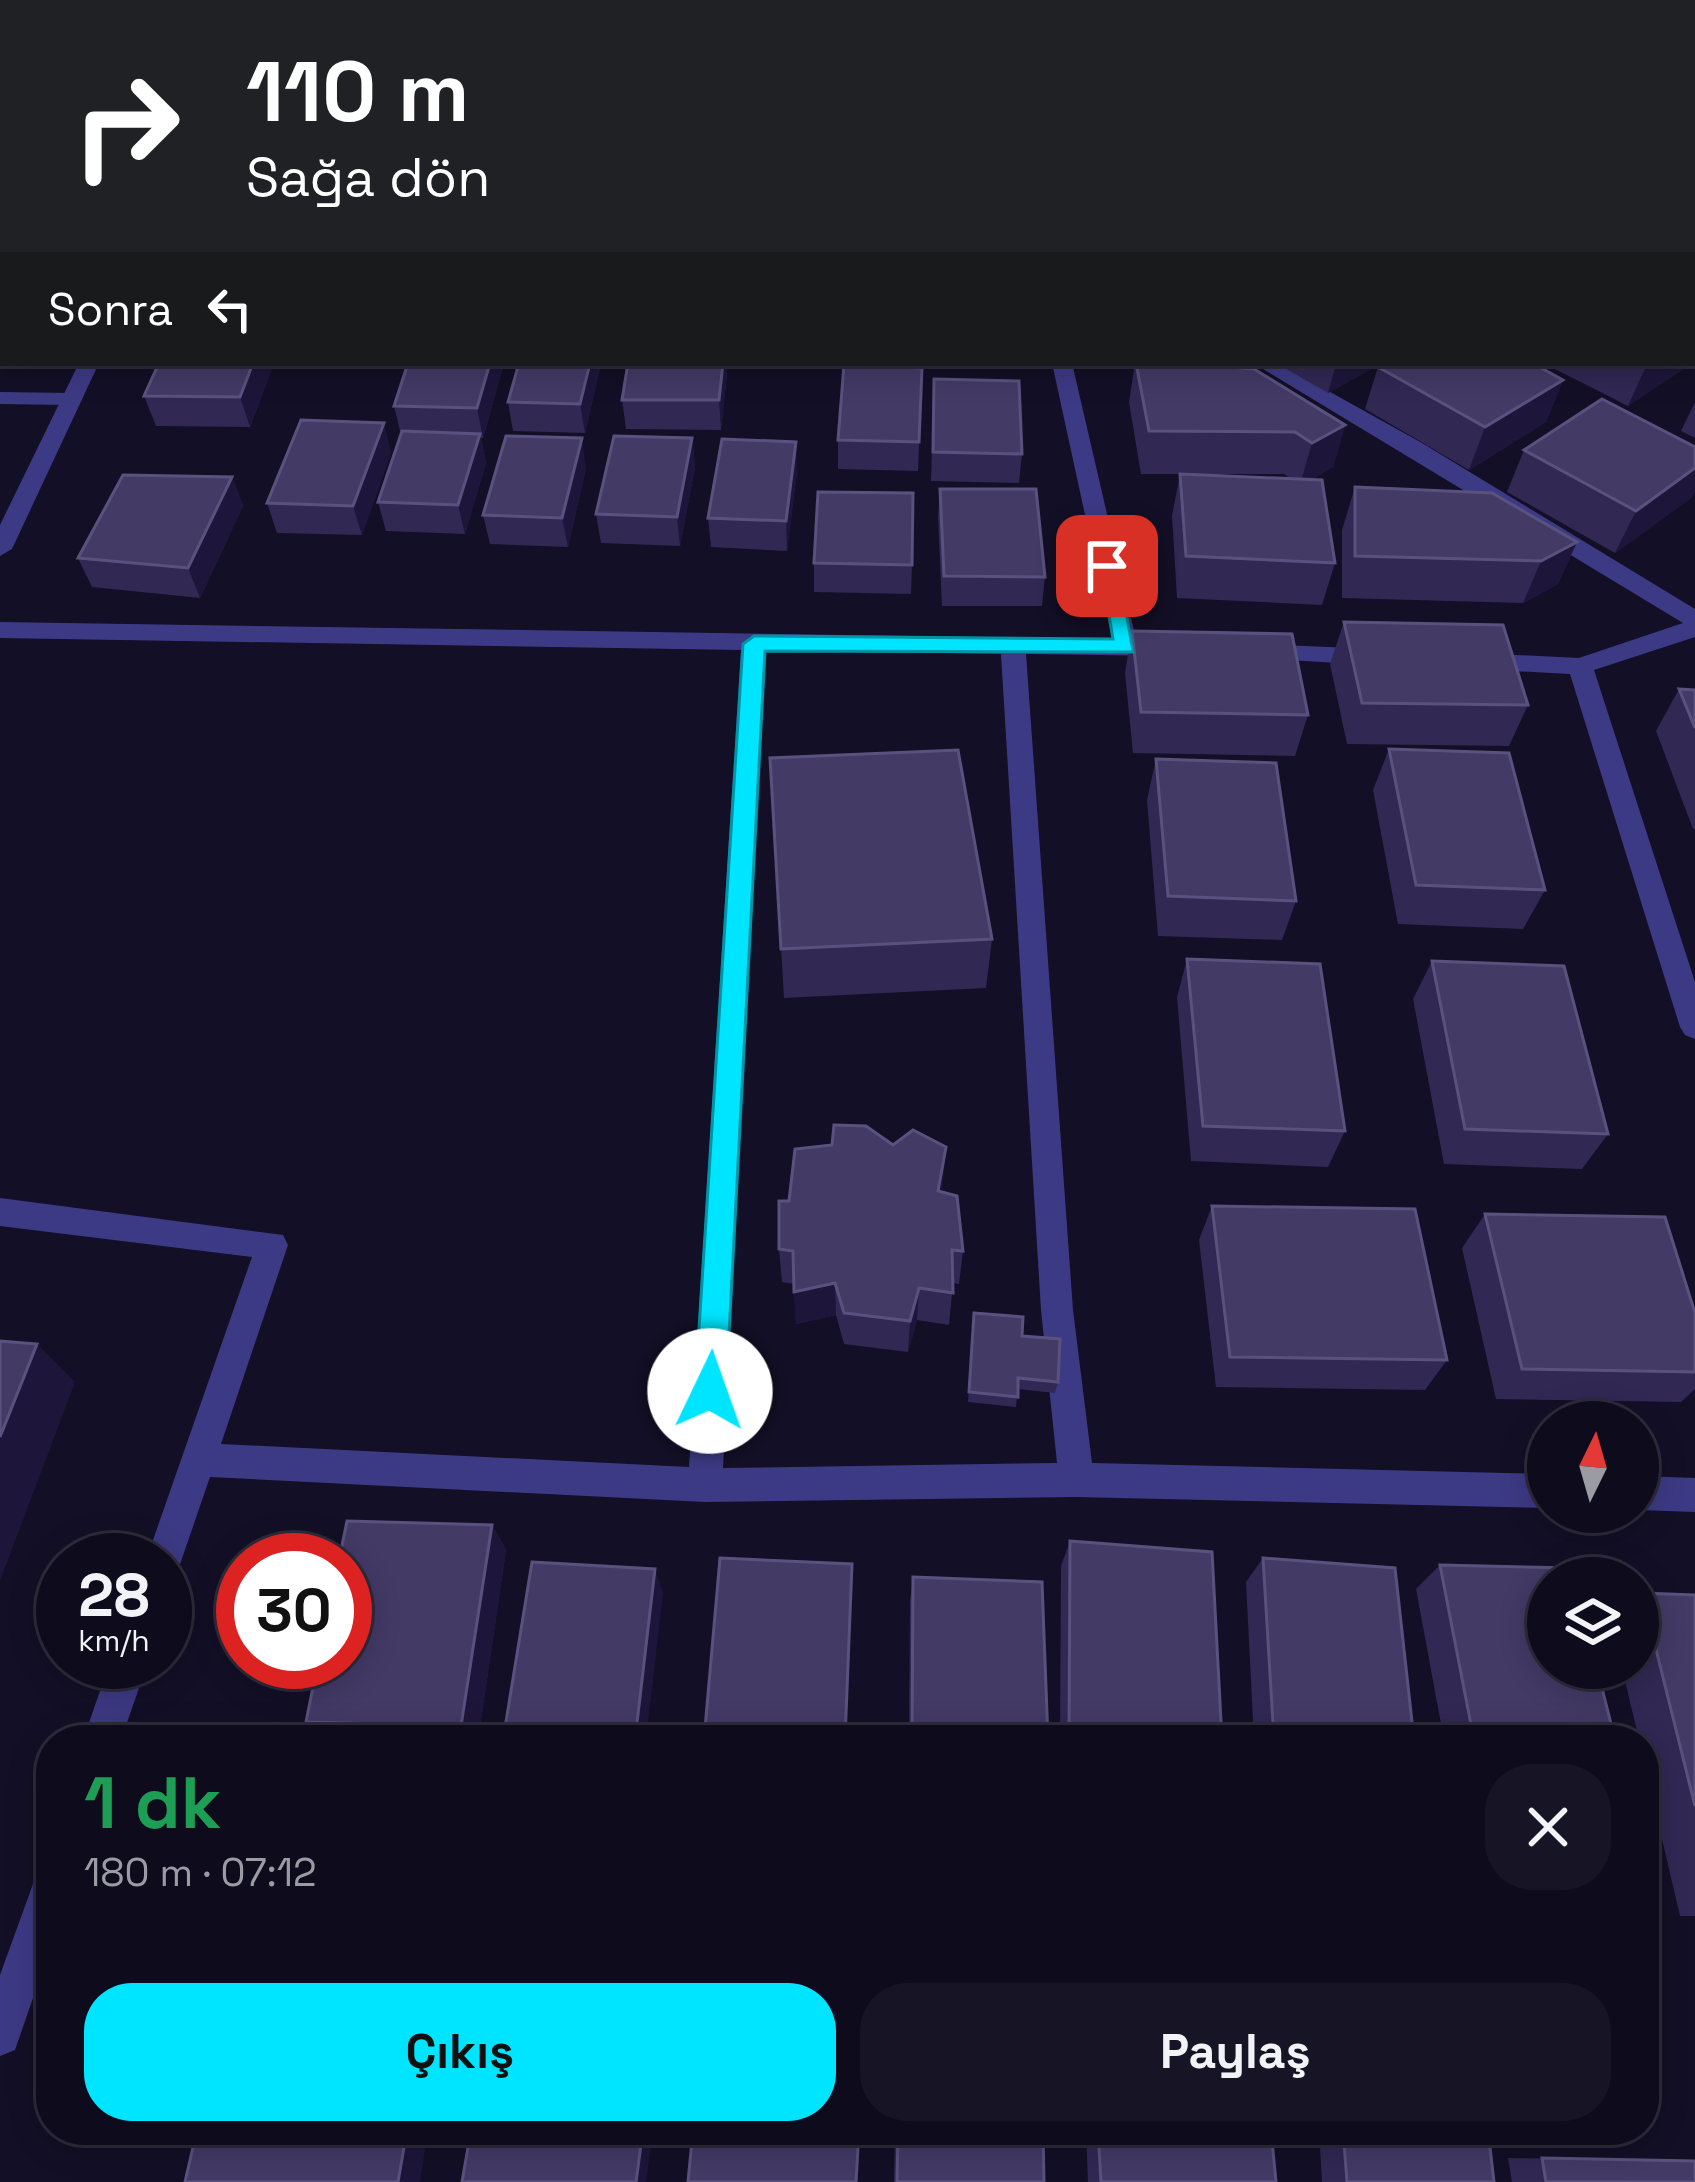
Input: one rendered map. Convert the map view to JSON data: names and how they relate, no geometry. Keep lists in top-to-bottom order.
{
  "north": "top",
  "page": {
    "turn": ["110 m", "Sağa dön"],
    "then": "Sonra",
    "speed": "28 km/h",
    "limit": "30",
    "heading": ["1 dk", "180 m · 07:12"],
    "buttons": ["Çıkış", "Paylaş"]
  }
}
